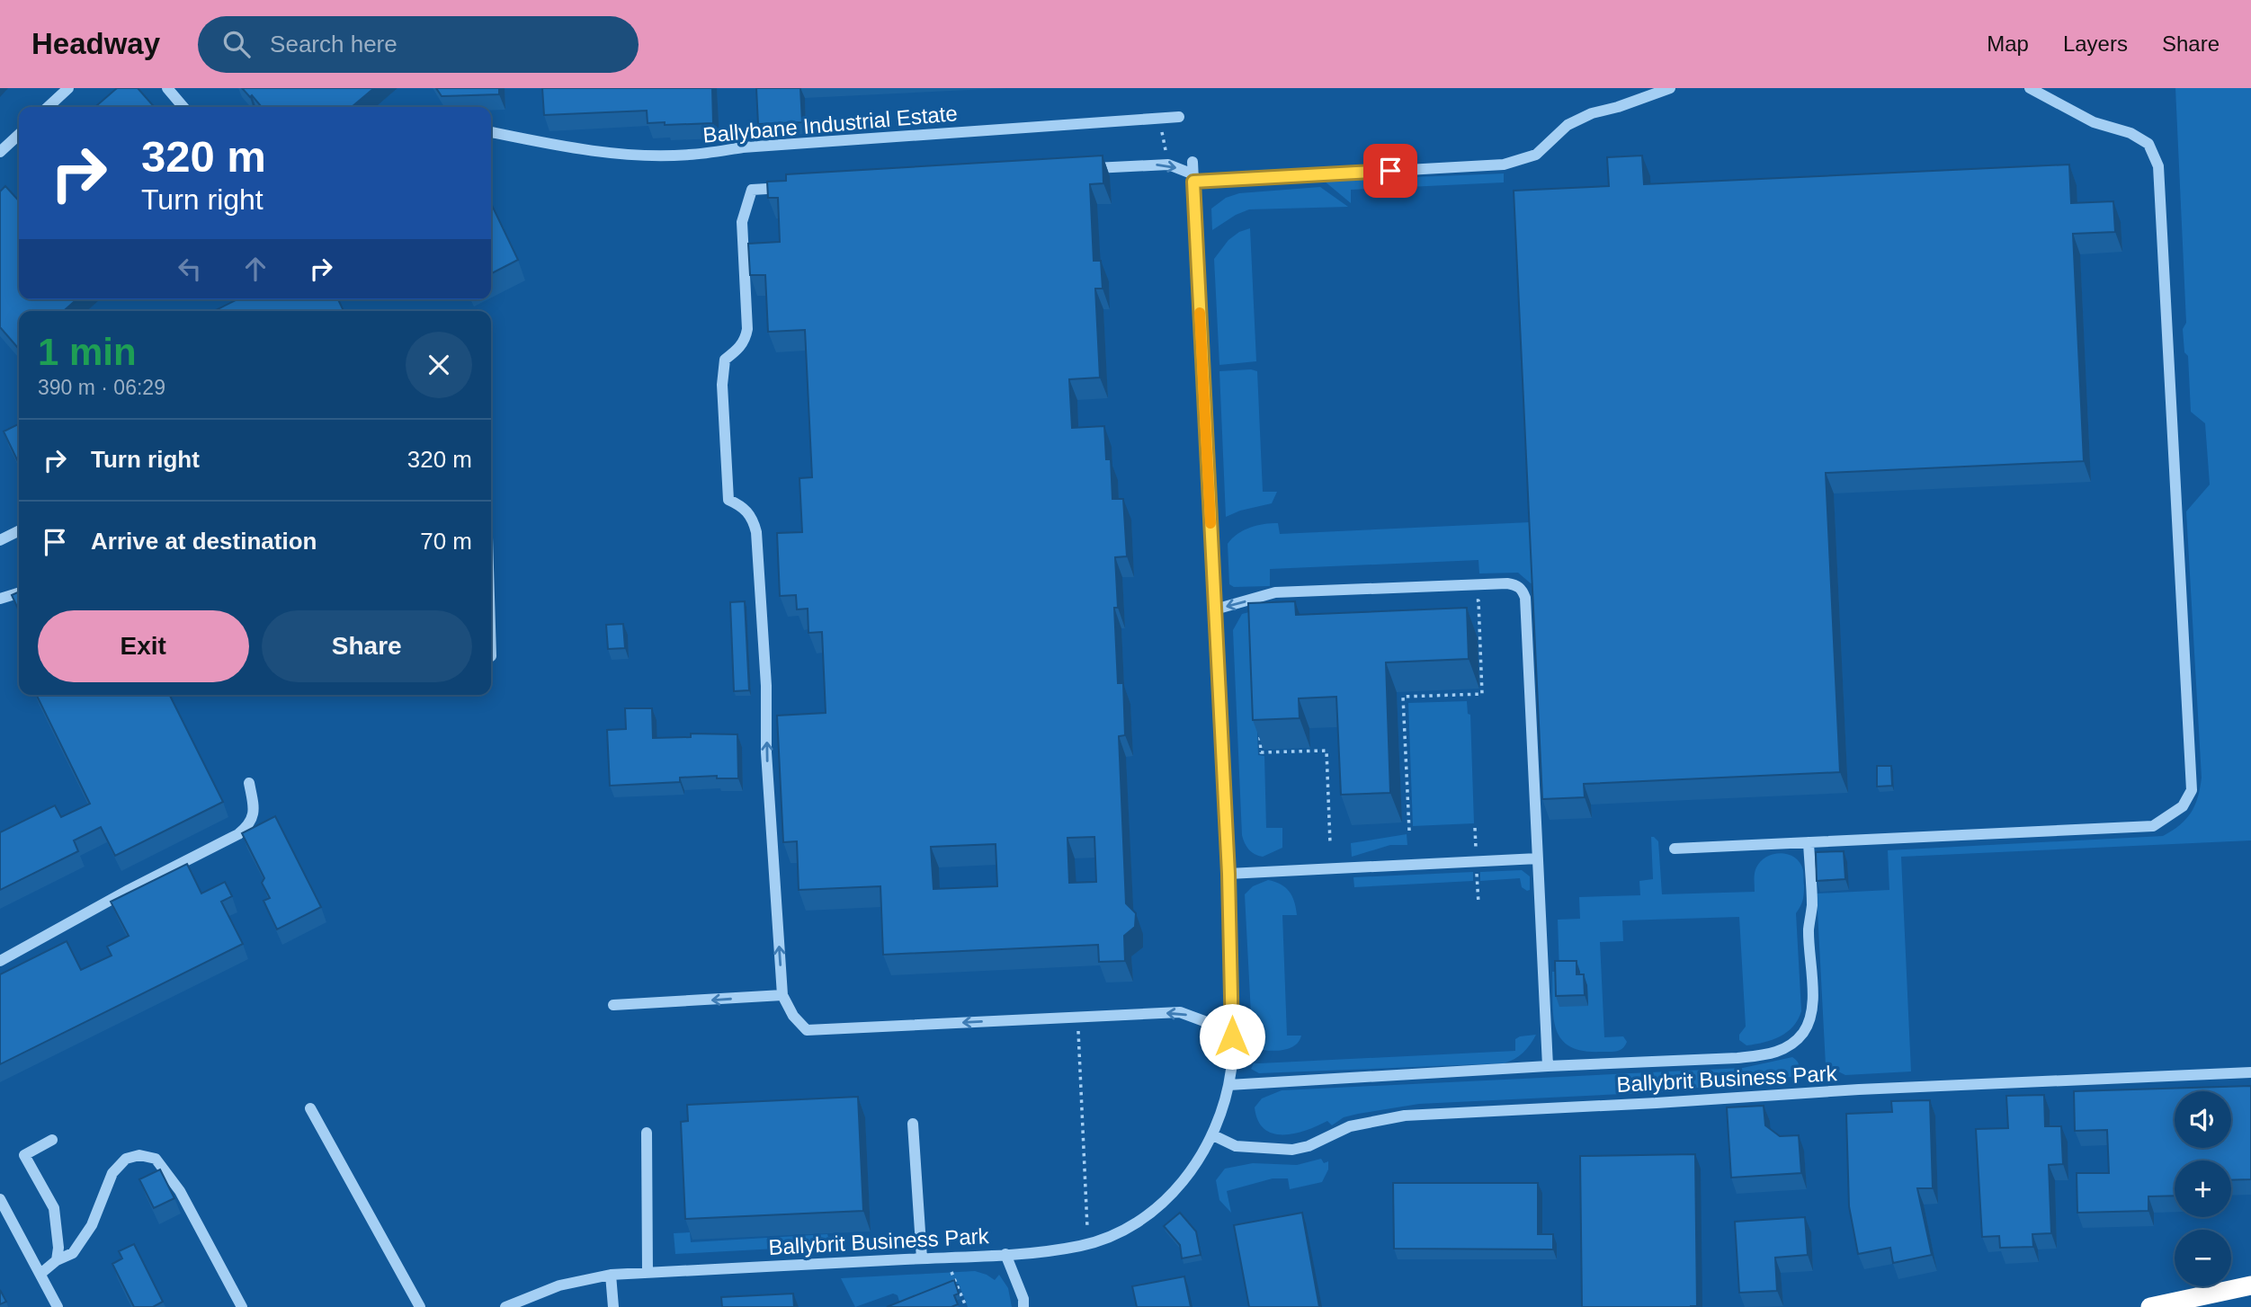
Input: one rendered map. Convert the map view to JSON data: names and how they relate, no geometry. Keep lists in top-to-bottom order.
{
  "streets": {
    "street": ["Ballybane Industrial Estate", "Ballybrit Business Park"]
  },
  "page": {
    "header": "Headway",
    "search": "Search here",
    "nav": ["Map", "Layers", "Share"],
    "turn": ["320 m", "Turn right"],
    "heading": ["1 min", "390 m · 06:29"],
    "list": [
      {
        "name": "Turn right",
        "value": "320 m"
      },
      {
        "name": "Arrive at destination",
        "value": "70 m"
      }
    ],
    "buttons": ["Exit", "Share"],
    "map_buttons": ["+", "−"]
  }
}
